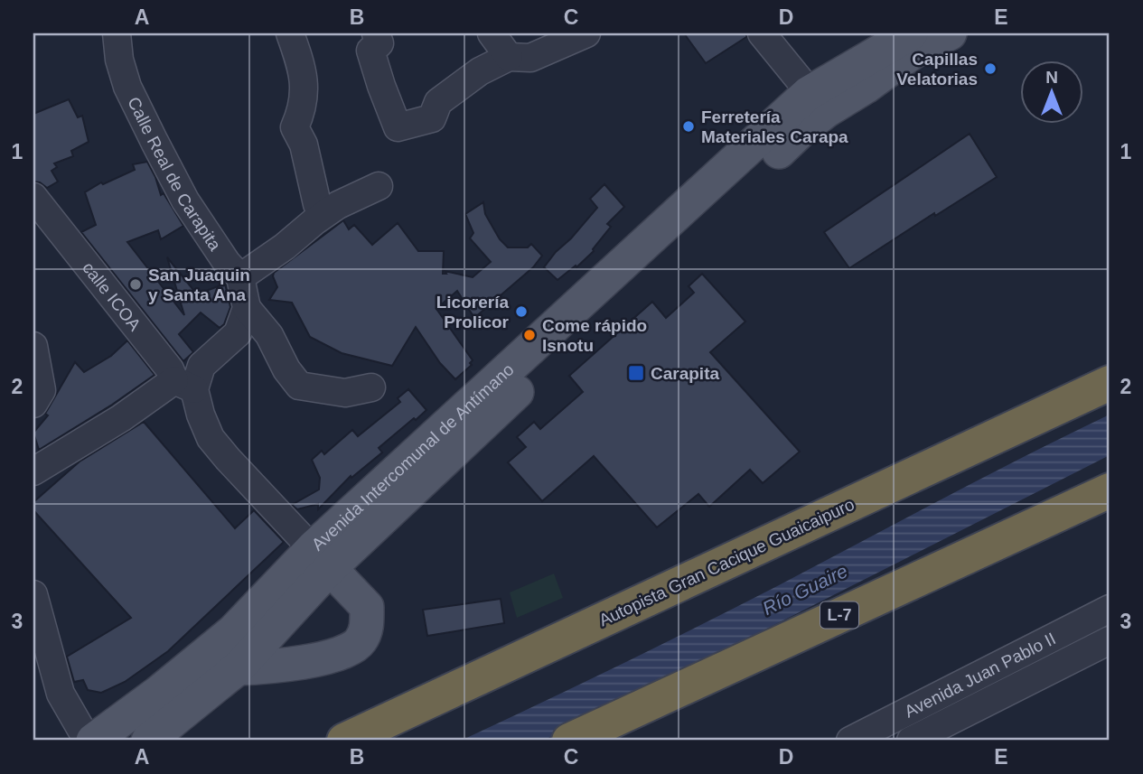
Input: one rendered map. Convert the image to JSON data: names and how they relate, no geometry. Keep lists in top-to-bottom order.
{
  "streets": {
    "highway": ["Autopista Gran Cacique Guaicaipuro", "L-7"],
    "main road": ["Avenida Intercomunal de Antímano"],
    "street": ["Calle Real de Carapita", "calle ICOA", "Avenida Juan Pablo II"]
  },
  "water": ["Río Guaire"],
  "places": {
    "other": [
      "Capillas Velatorias",
      "Ferretería Materiales Carapa",
      "San Juaquin y Santa Ana",
      "Licorería Prolicor",
      "Come rápido Isnotu"
    ],
    "transit": ["Carapita"]
  },
  "north": "top",
  "grid": {
    "columns": [
      "A",
      "B",
      "C",
      "D",
      "E"
    ],
    "rows": ["1", "2", "3"]
  }
}
